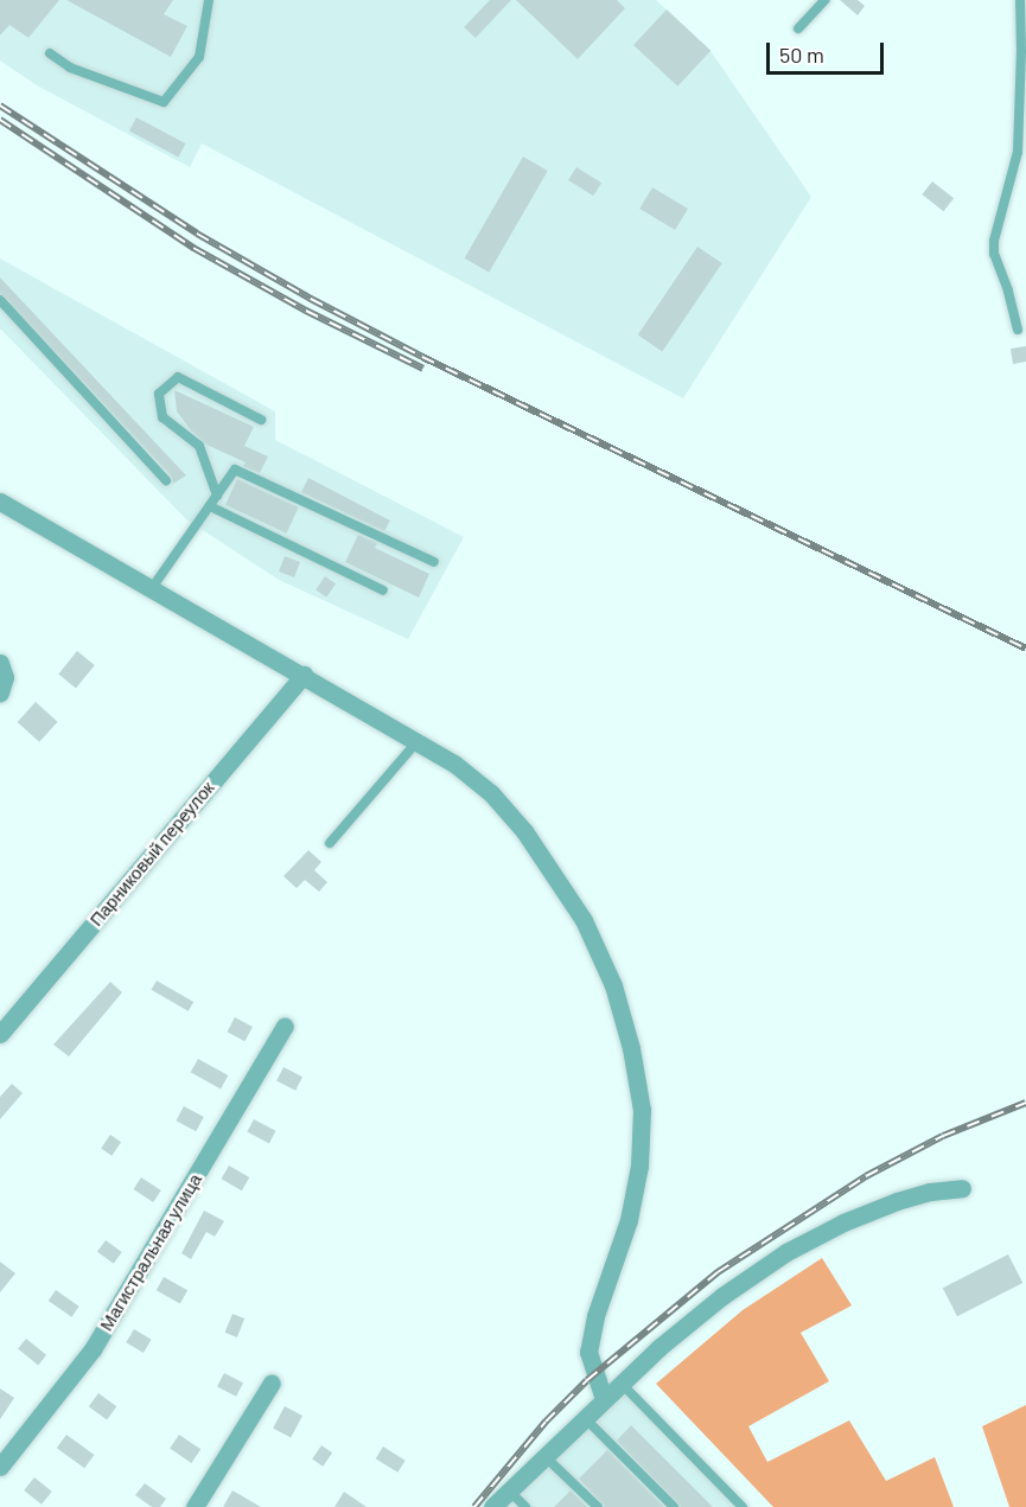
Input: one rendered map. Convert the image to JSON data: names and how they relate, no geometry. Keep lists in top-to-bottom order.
{
  "streets": {
    "street": ["Парниковый переулок", "Магистральная улица"]
  },
  "scale_bar": "50 m"
}
